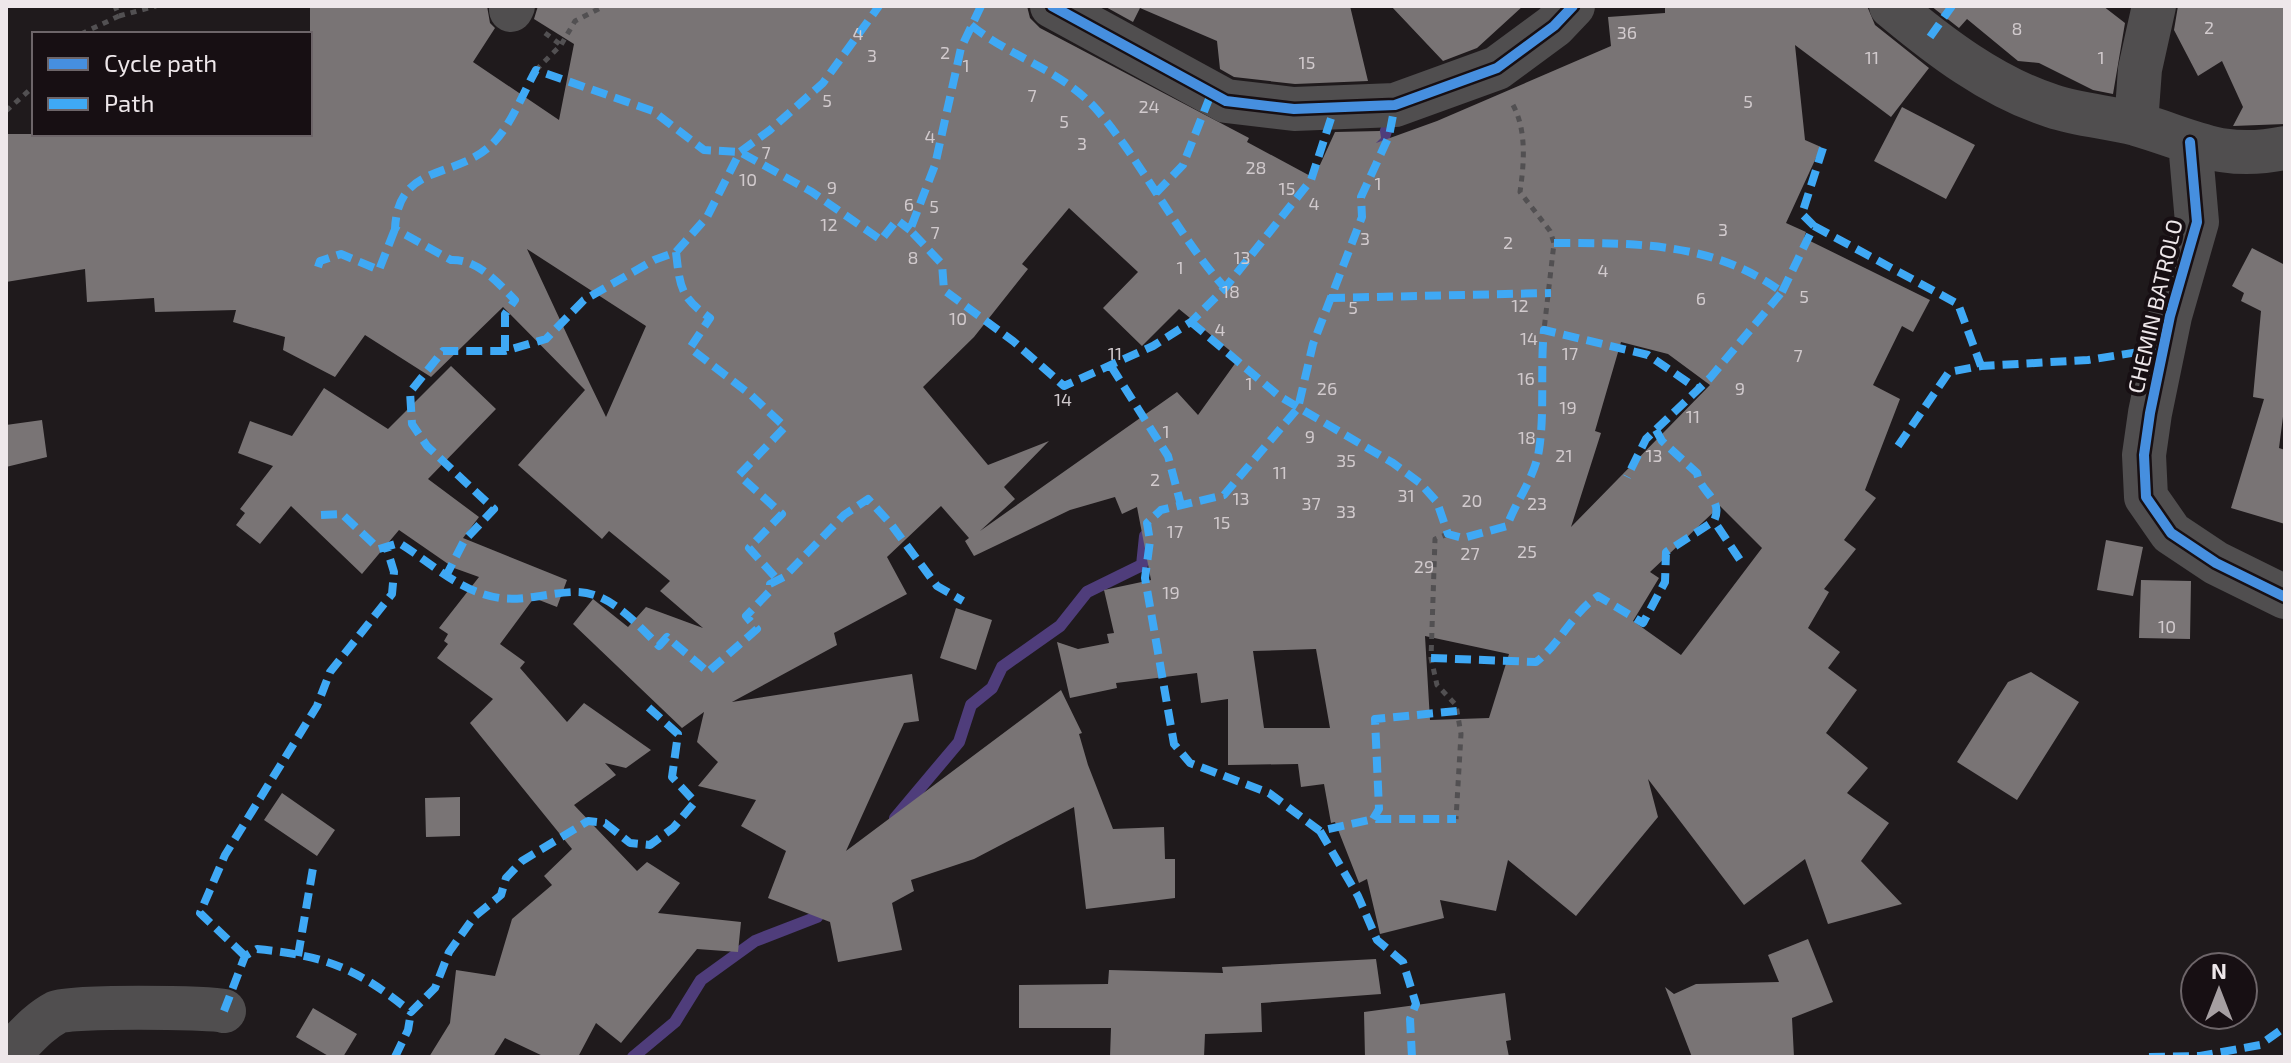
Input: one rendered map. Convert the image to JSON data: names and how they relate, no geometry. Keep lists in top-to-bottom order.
{
  "streets": {
    "street": ["CHEMIN BATROLO"]
  },
  "house_numbers": [
    "2",
    "8",
    "36",
    "4",
    "2",
    "3",
    "11",
    "1",
    "15",
    "1",
    "7",
    "5",
    "5",
    "24",
    "5",
    "4",
    "3",
    "7",
    "28",
    "10",
    "1",
    "9",
    "15",
    "4",
    "6",
    "5",
    "12",
    "3",
    "7",
    "3",
    "2",
    "8",
    "13",
    "1",
    "4",
    "18",
    "5",
    "6",
    "12",
    "5",
    "10",
    "4",
    "14",
    "11",
    "17",
    "7",
    "16",
    "1",
    "26",
    "9",
    "14",
    "19",
    "11",
    "1",
    "9",
    "18",
    "21",
    "13",
    "35",
    "11",
    "2",
    "31",
    "13",
    "20",
    "37",
    "23",
    "33",
    "15",
    "17",
    "25",
    "27",
    "29",
    "19",
    "10"
  ],
  "legend": ["Cycle path", "Path"],
  "north": "top"
}
